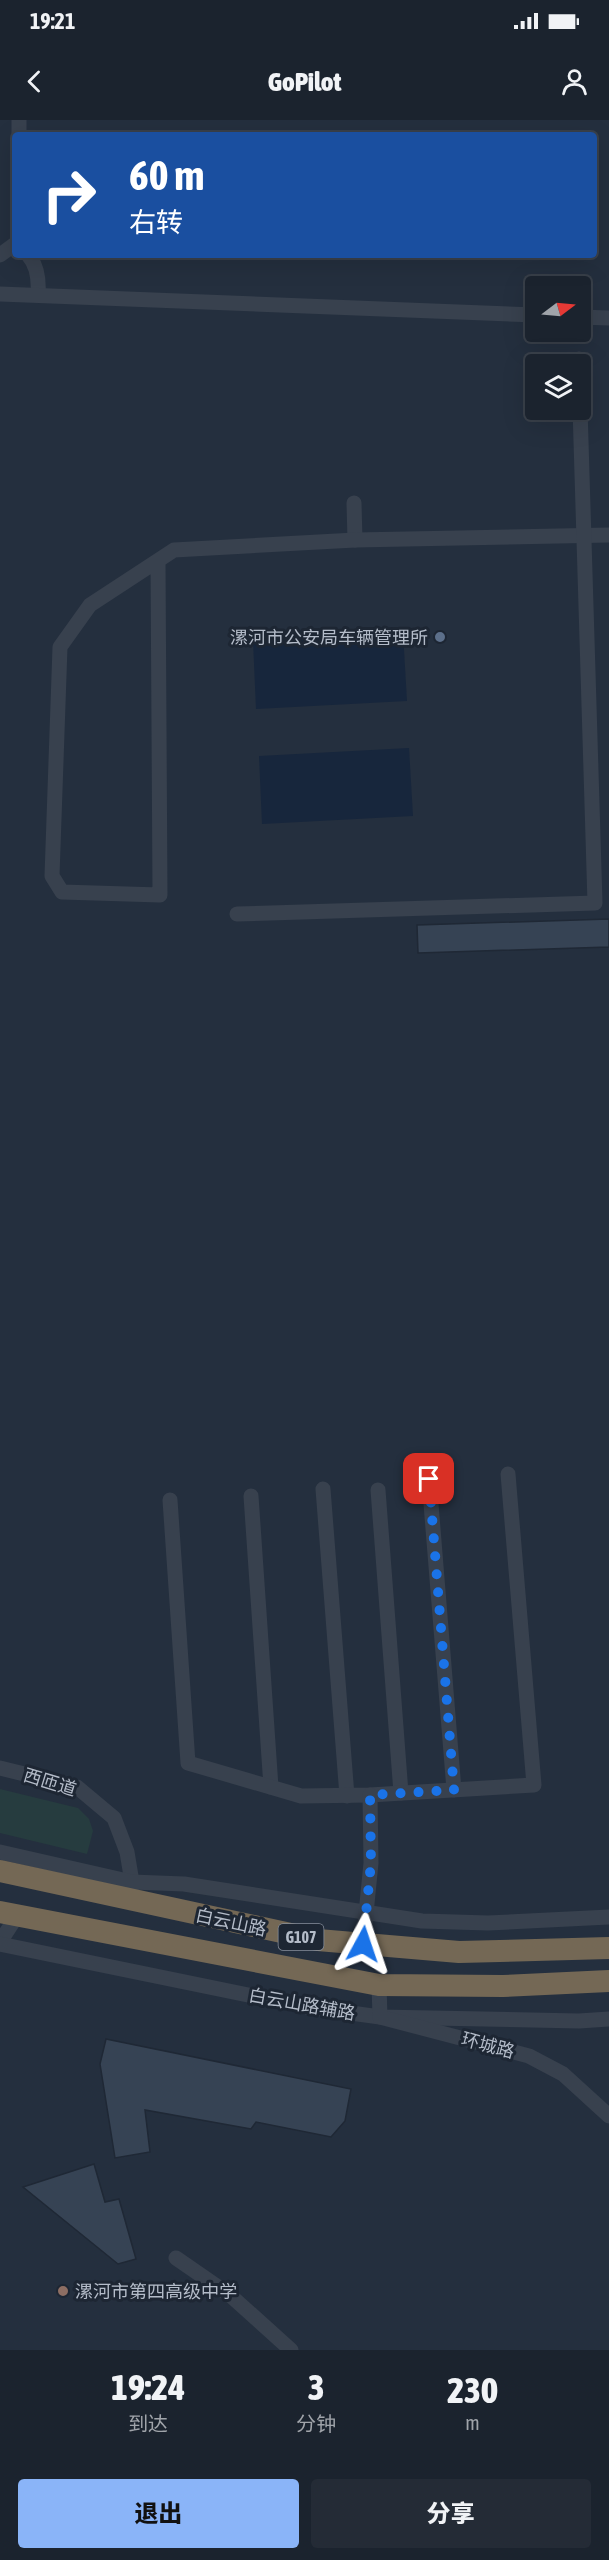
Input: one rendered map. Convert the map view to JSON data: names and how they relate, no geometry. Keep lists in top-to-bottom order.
{
  "streets": {
    "highway": ["白云山路", "G107"],
    "street": ["西匝道", "白云山路辅路", "环城路"]
  },
  "crossings": [
    ["西匝道", "白云山路"],
    ["白云山路辅路", "环城路"]
  ],
  "places": ["漯河市公安局车辆管理所", "漯河市第四高级中学"],
  "north": "right",
  "page": {
    "status": "19:21",
    "header": "GoPilot",
    "turn": ["60 m", "右转"],
    "eta": [
      "19:24",
      "到达",
      "3",
      "分钟",
      "230",
      "m"
    ],
    "buttons": ["退出", "分享"]
  }
}
